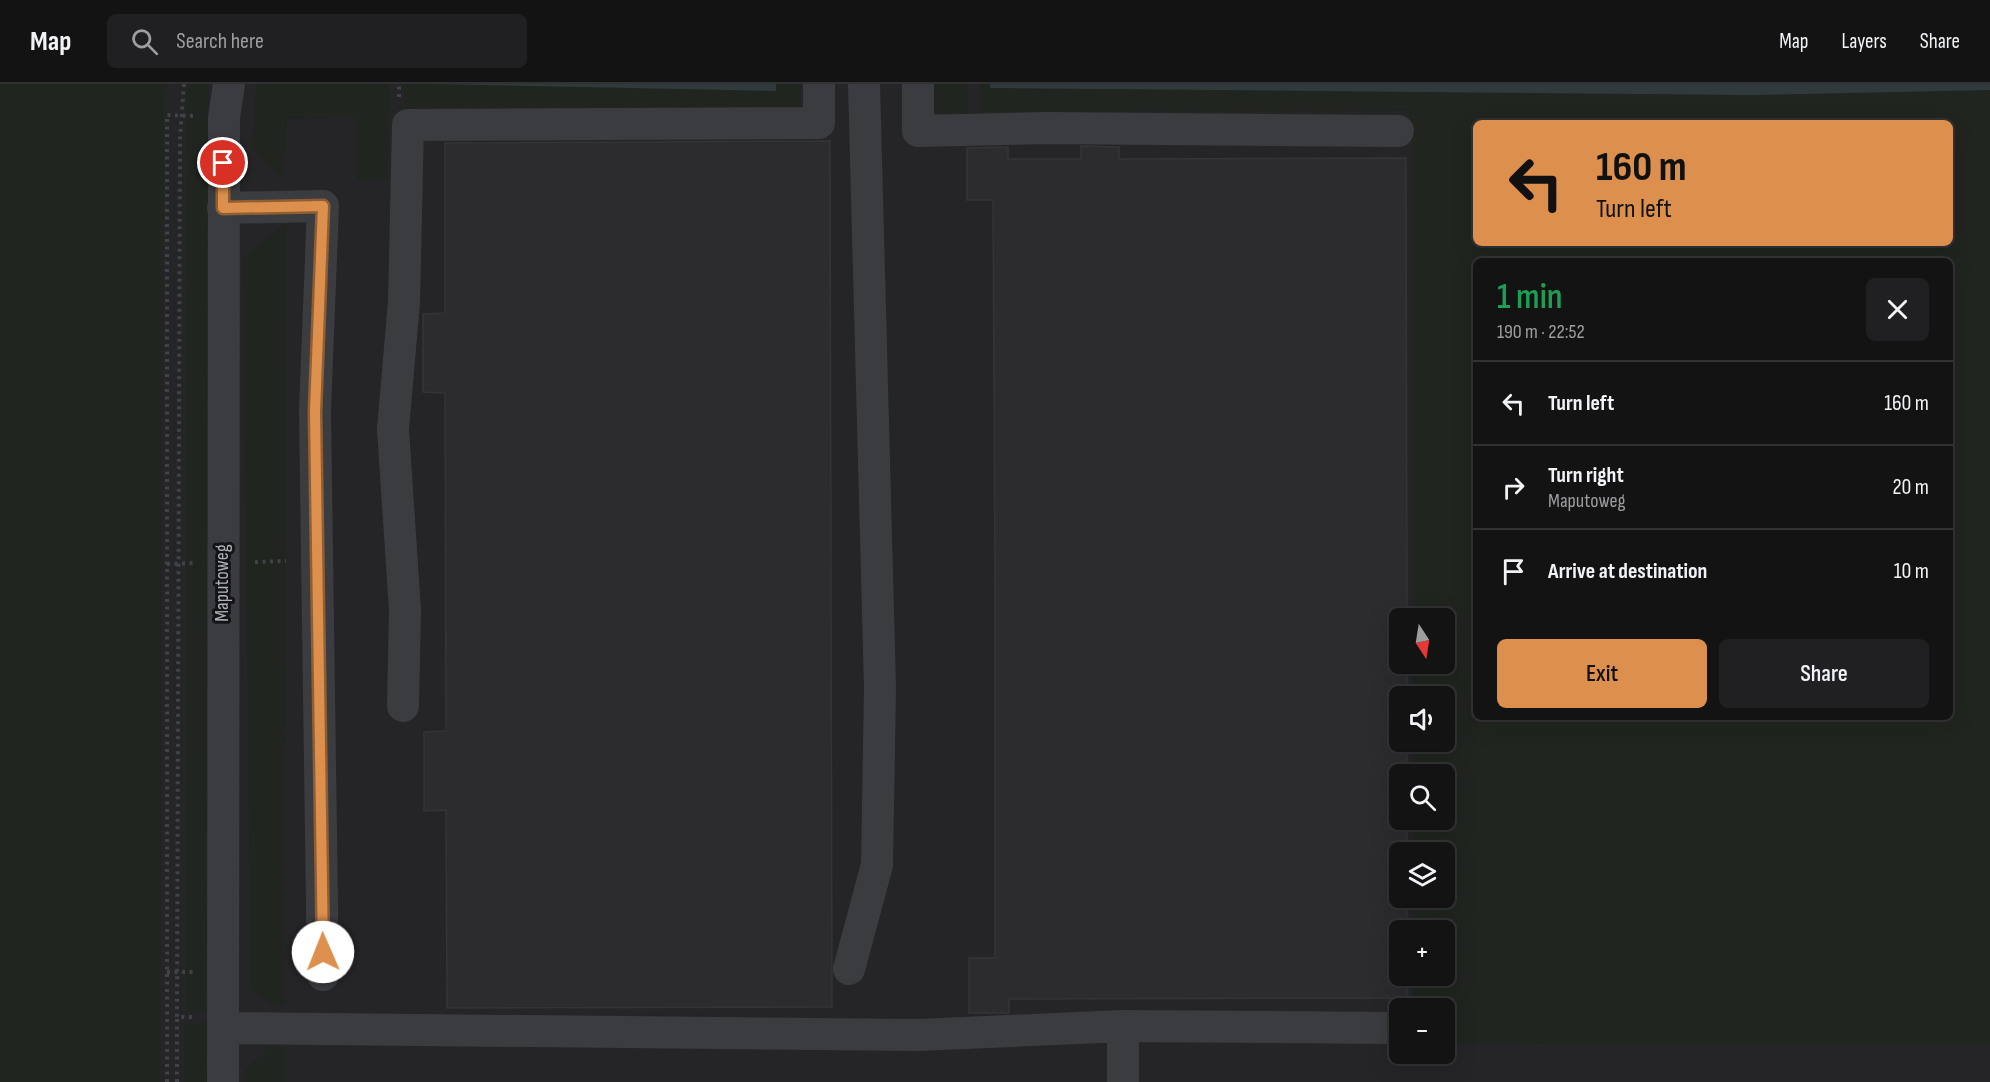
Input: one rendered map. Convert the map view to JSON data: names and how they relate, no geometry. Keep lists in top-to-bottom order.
{
  "streets": {
    "street": ["Maputoweg"]
  },
  "north": "bottom",
  "page": {
    "header": "Map",
    "search": "Search here",
    "nav": ["Map", "Layers", "Share"],
    "turn": ["160 m", "Turn left"],
    "heading": ["1 min", "190 m · 22:52"],
    "list": [
      {
        "name": "Turn left",
        "value": "160 m"
      },
      {
        "name": "Turn right",
        "note": "Maputoweg",
        "value": "20 m"
      },
      {
        "name": "Arrive at destination",
        "value": "10 m"
      }
    ],
    "map_buttons": ["+", "−"],
    "buttons": ["Exit", "Share"]
  }
}
